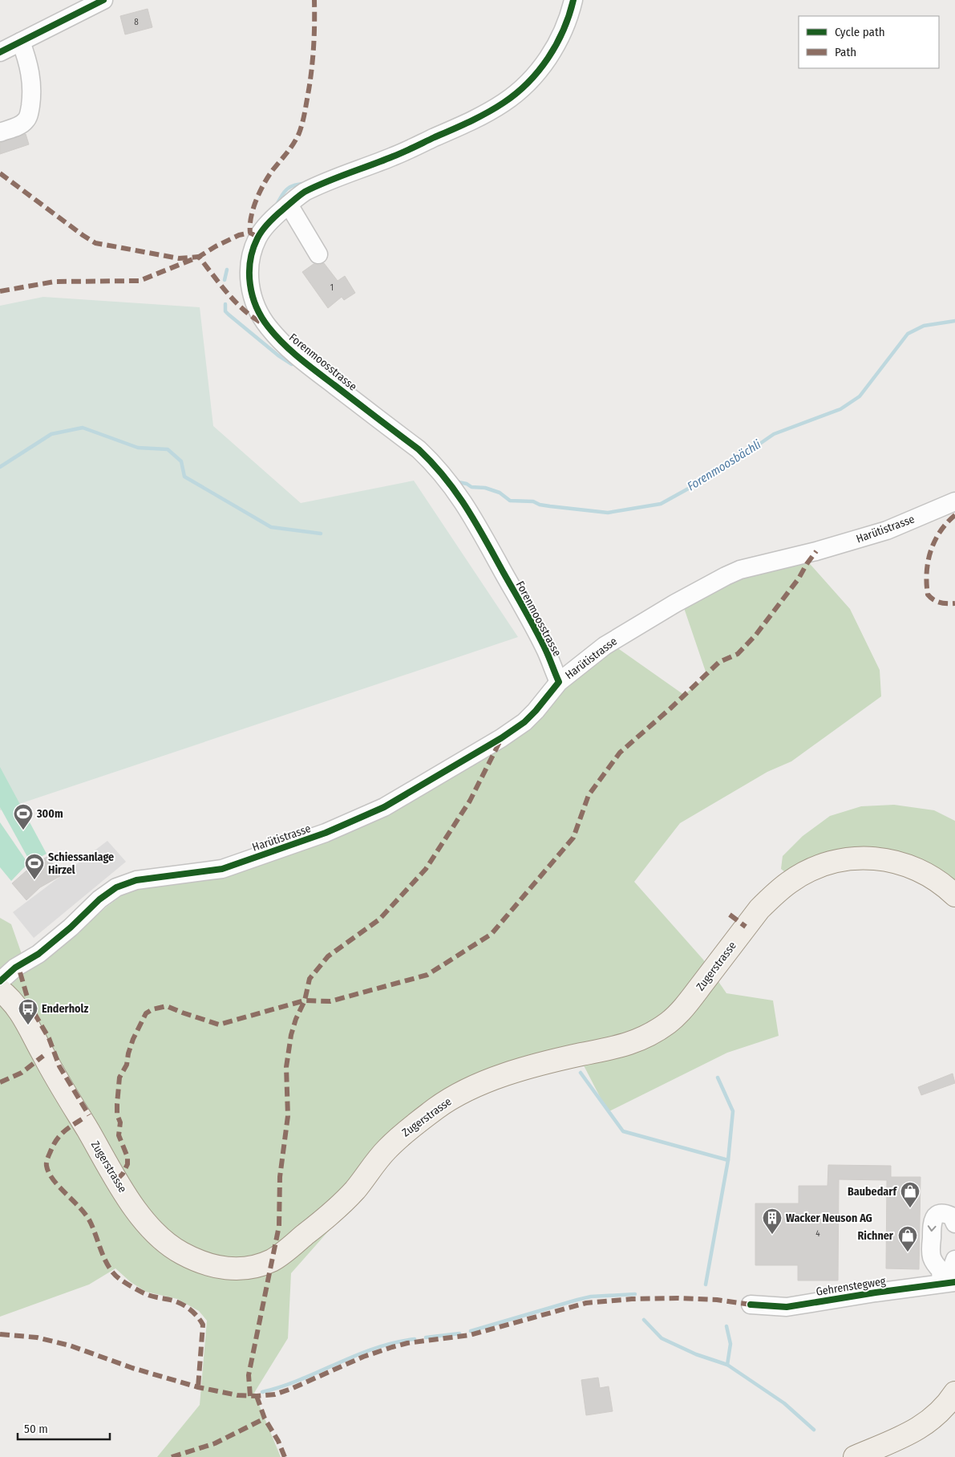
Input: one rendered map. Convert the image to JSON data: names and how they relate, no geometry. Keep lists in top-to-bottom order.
{
  "streets": {
    "main road": ["Zugerstrasse"],
    "street": ["Forenmoosstrasse", "Harütistrasse", "Gehrenstegweg"]
  },
  "crossings": [
    ["Forenmoosstrasse", "Harütistrasse"]
  ],
  "water": ["Forenmoosbächli"],
  "places": {
    "sports": ["300m", "Schiessanlage Hirzel"],
    "bus stop": ["Enderholz"],
    "shop": ["Baubedarf", "Richner"],
    "building": ["Wacker Neuson AG"]
  },
  "house_numbers": ["8", "1", "4"],
  "legend": ["Cycle path", "Path"],
  "scale_bar": "50 m"
}
